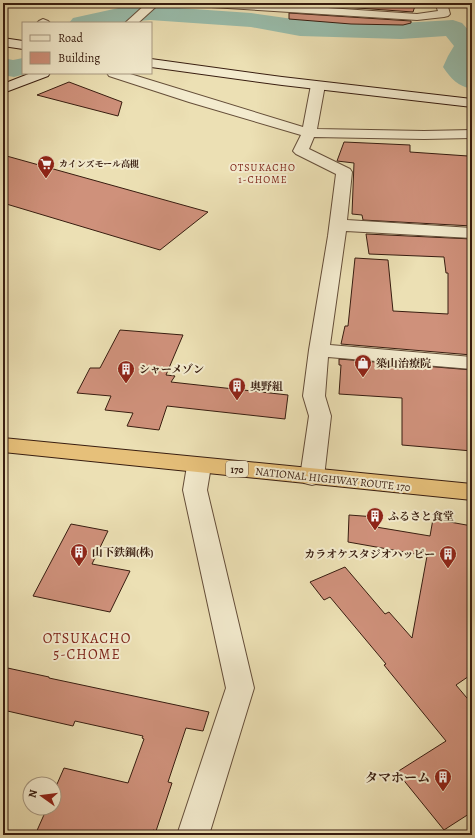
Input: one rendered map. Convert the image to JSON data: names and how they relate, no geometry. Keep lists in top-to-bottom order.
{
  "streets": {
    "highway": ["170", "NATIONAL HIGHWAY ROUTE 170"]
  },
  "districts": ["OTSUKACHO 1-CHOME", "OTSUKACHO 5-CHOME"],
  "places": {
    "supermarket": ["カインズモール高槻"],
    "shop": ["築山治療院"],
    "building": [
      "シャーメゾン",
      "奥野組",
      "ふるさと食堂",
      "山下鉄鋼(株)",
      "カラオケスタジオハッピー",
      "タマホーム"
    ]
  },
  "legend": ["Road", "Building"],
  "north": "left"
}
